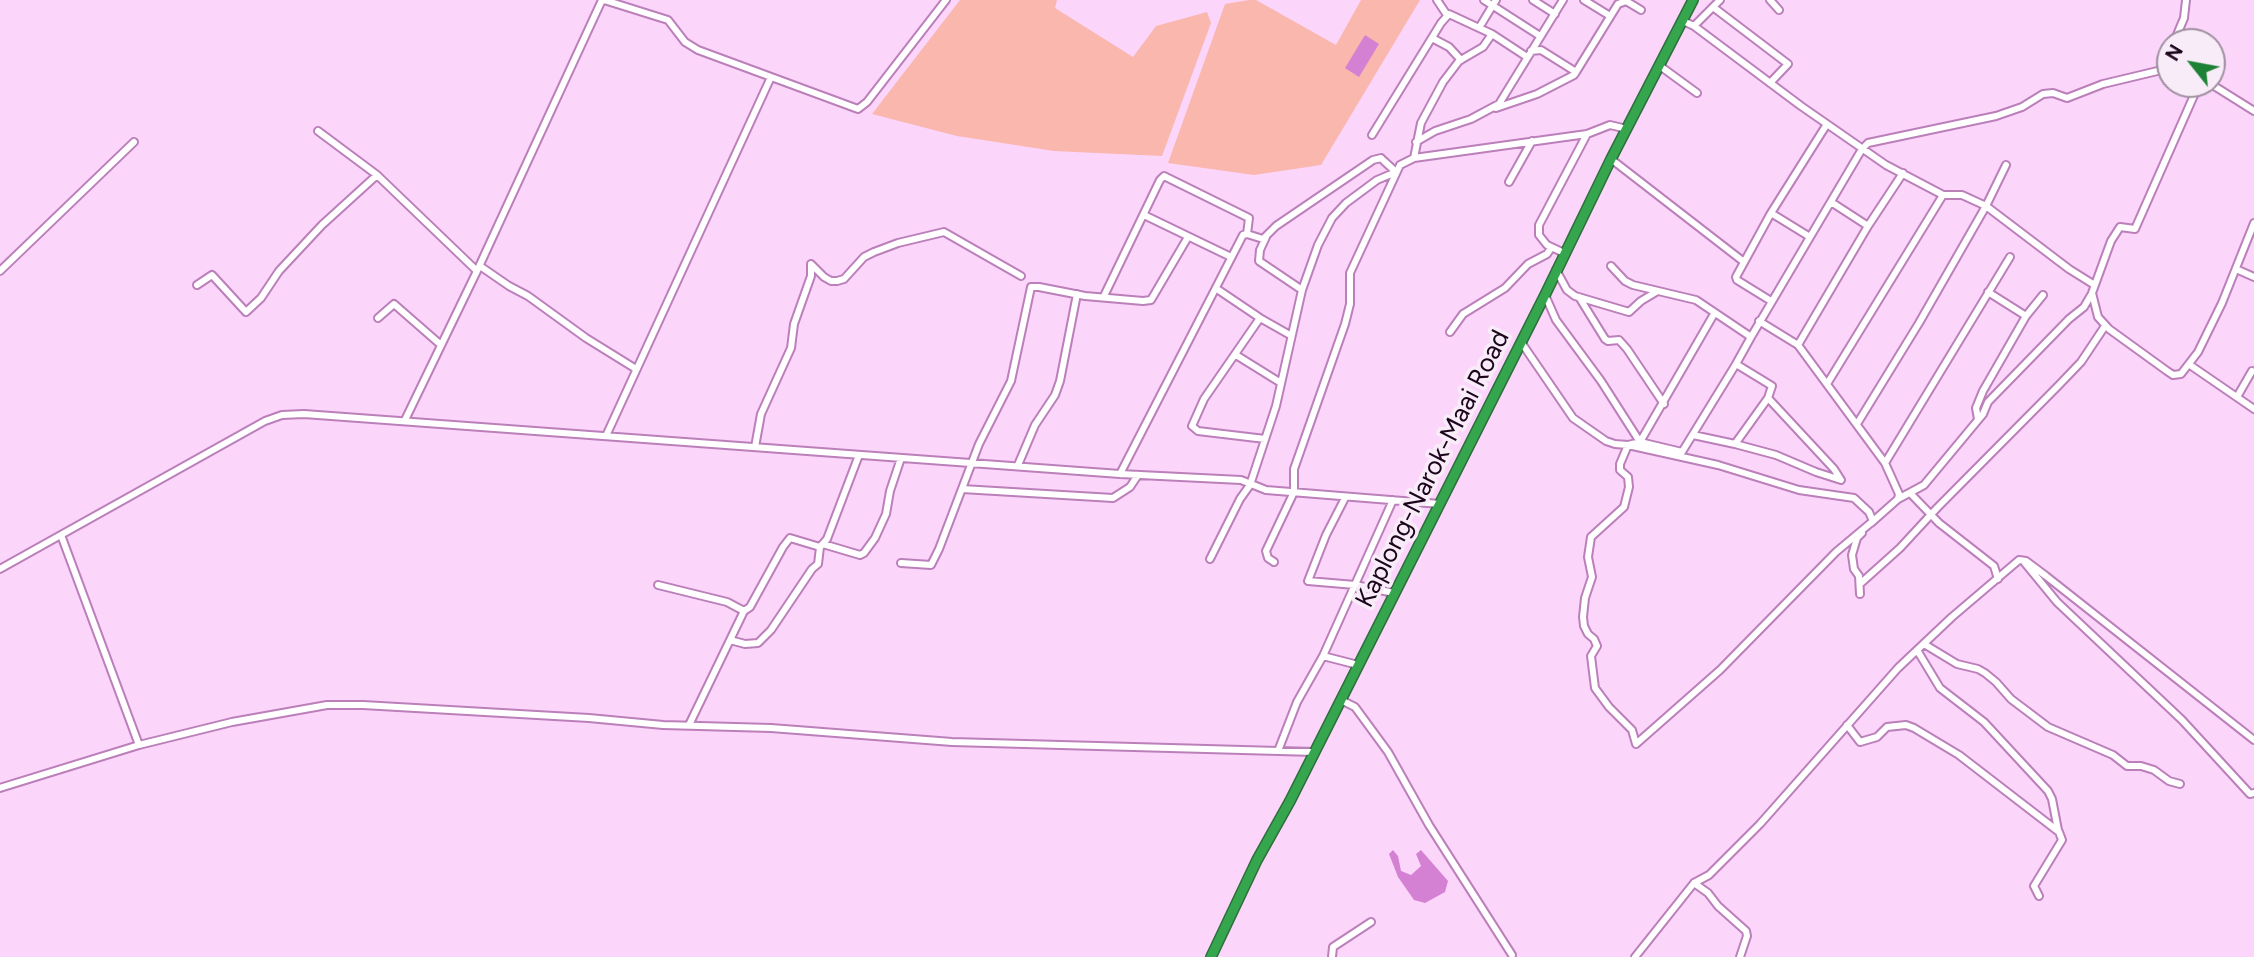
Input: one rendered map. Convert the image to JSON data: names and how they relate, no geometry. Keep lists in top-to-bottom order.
{
  "streets": {
    "highway": ["Kaplong-Narok-Maai Road"]
  },
  "north": "top left"
}
